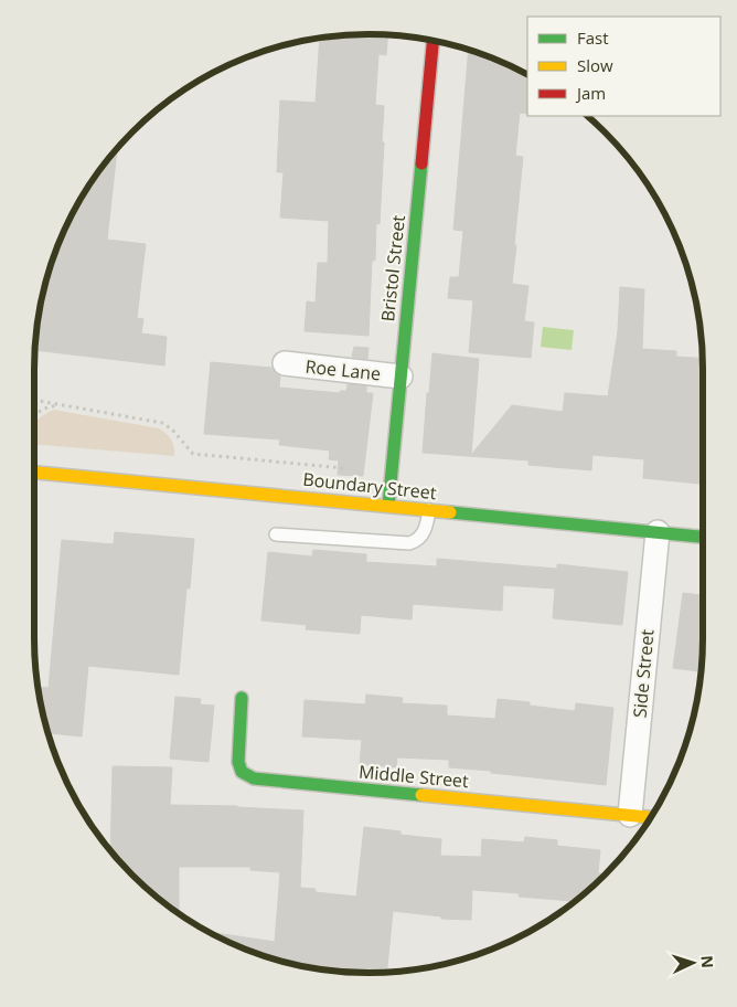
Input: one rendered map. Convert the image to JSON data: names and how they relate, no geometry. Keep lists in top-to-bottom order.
{
  "streets": {
    "street": [
      "Bristol Street",
      "Roe Lane",
      "Boundary Street",
      "Side Street",
      "Middle Street"
    ]
  },
  "crossings": [
    ["Bristol Street", "Roe Lane"],
    ["Bristol Street", "Boundary Street"],
    ["Boundary Street", "Side Street"],
    ["Side Street", "Middle Street"]
  ],
  "legend": ["Fast", "Slow", "Jam"],
  "north": "right"
}
